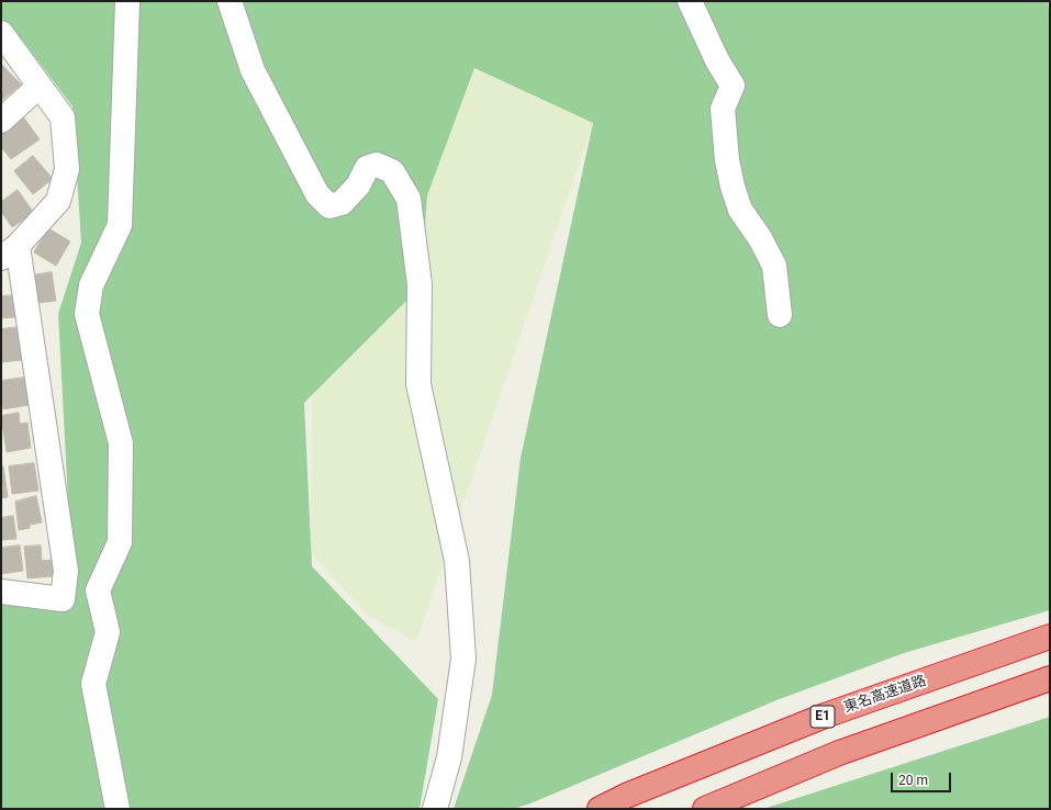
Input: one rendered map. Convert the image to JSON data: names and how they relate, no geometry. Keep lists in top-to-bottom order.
{
  "streets": {
    "highway": ["東名高速道路", "E1"]
  },
  "scale_bar": "20 m"
}
